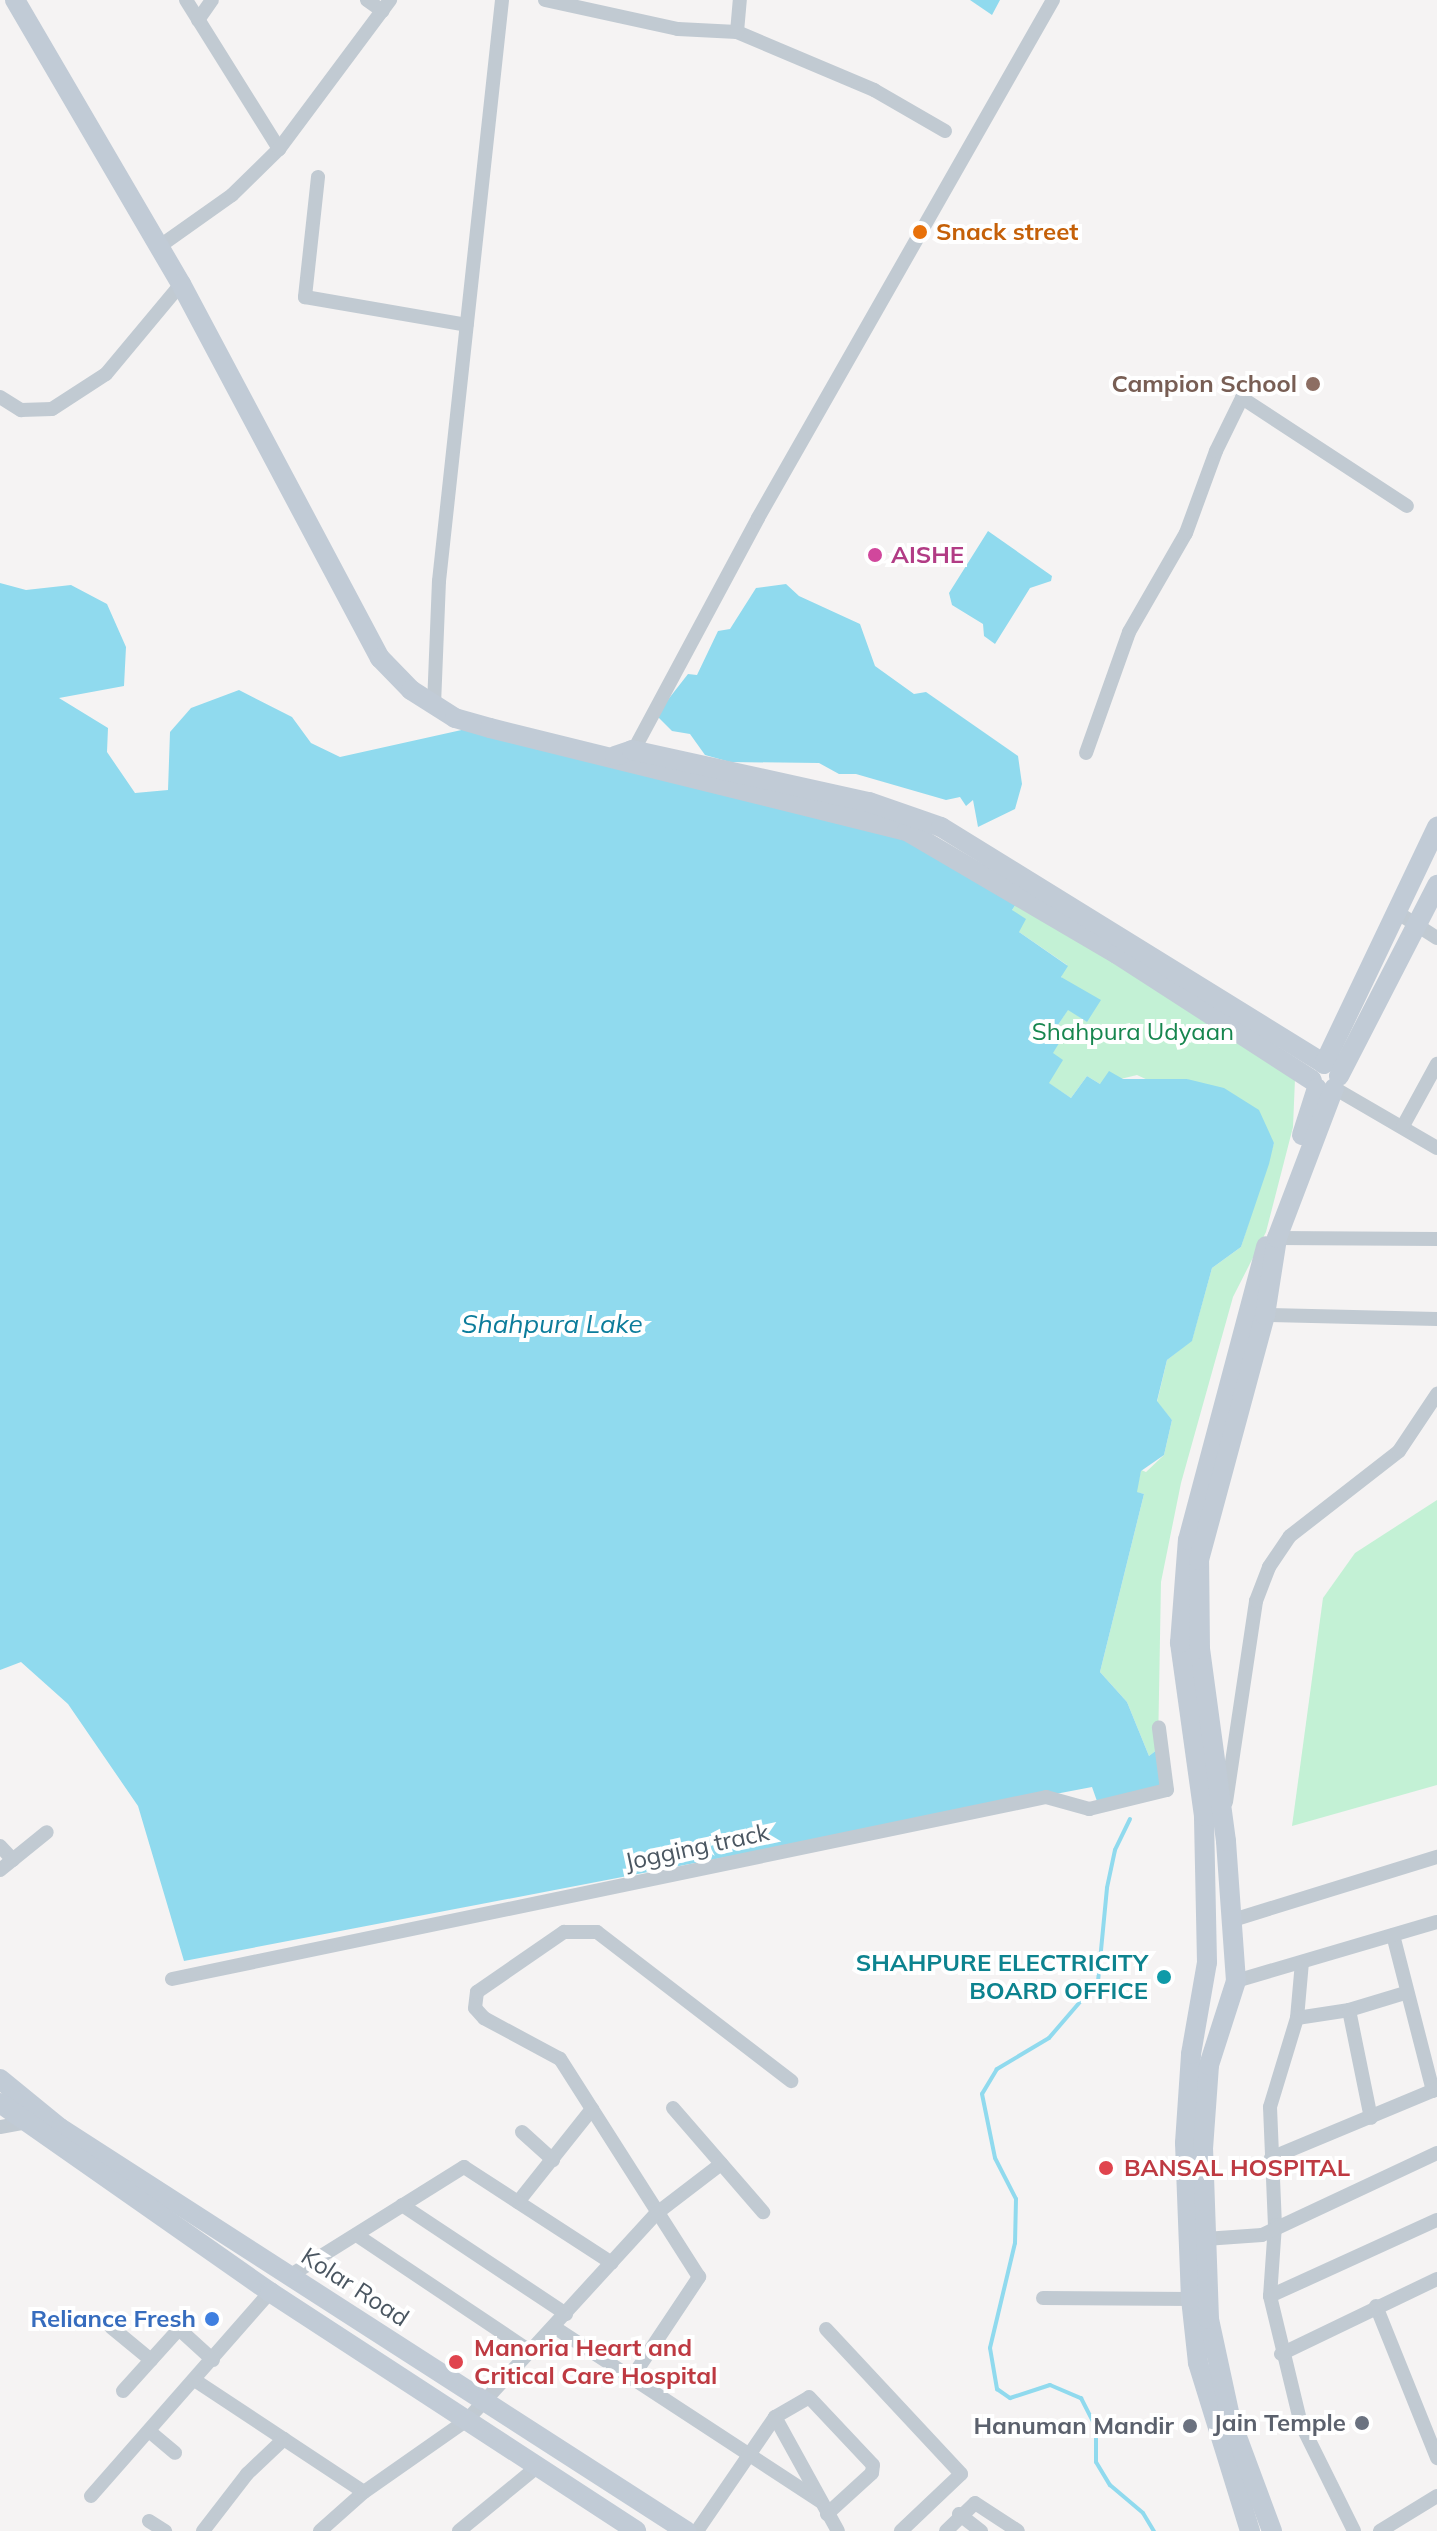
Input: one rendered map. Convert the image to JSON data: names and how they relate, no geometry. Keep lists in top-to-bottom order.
{
  "streets": {
    "street": ["Jogging track", "Kolar Road"]
  },
  "water": ["Shahpura Lake"],
  "parks": ["Shahpura Udyaan"],
  "places": [
    "Snack street",
    "Campion School",
    "AISHE",
    "SHAHPURE ELECTRICITY BOARD OFFICE",
    "BANSAL HOSPITAL",
    "Reliance Fresh",
    "Manoria Heart and Critical Care Hospital",
    "Jain Temple",
    "Hanuman Mandir"
  ]
}
